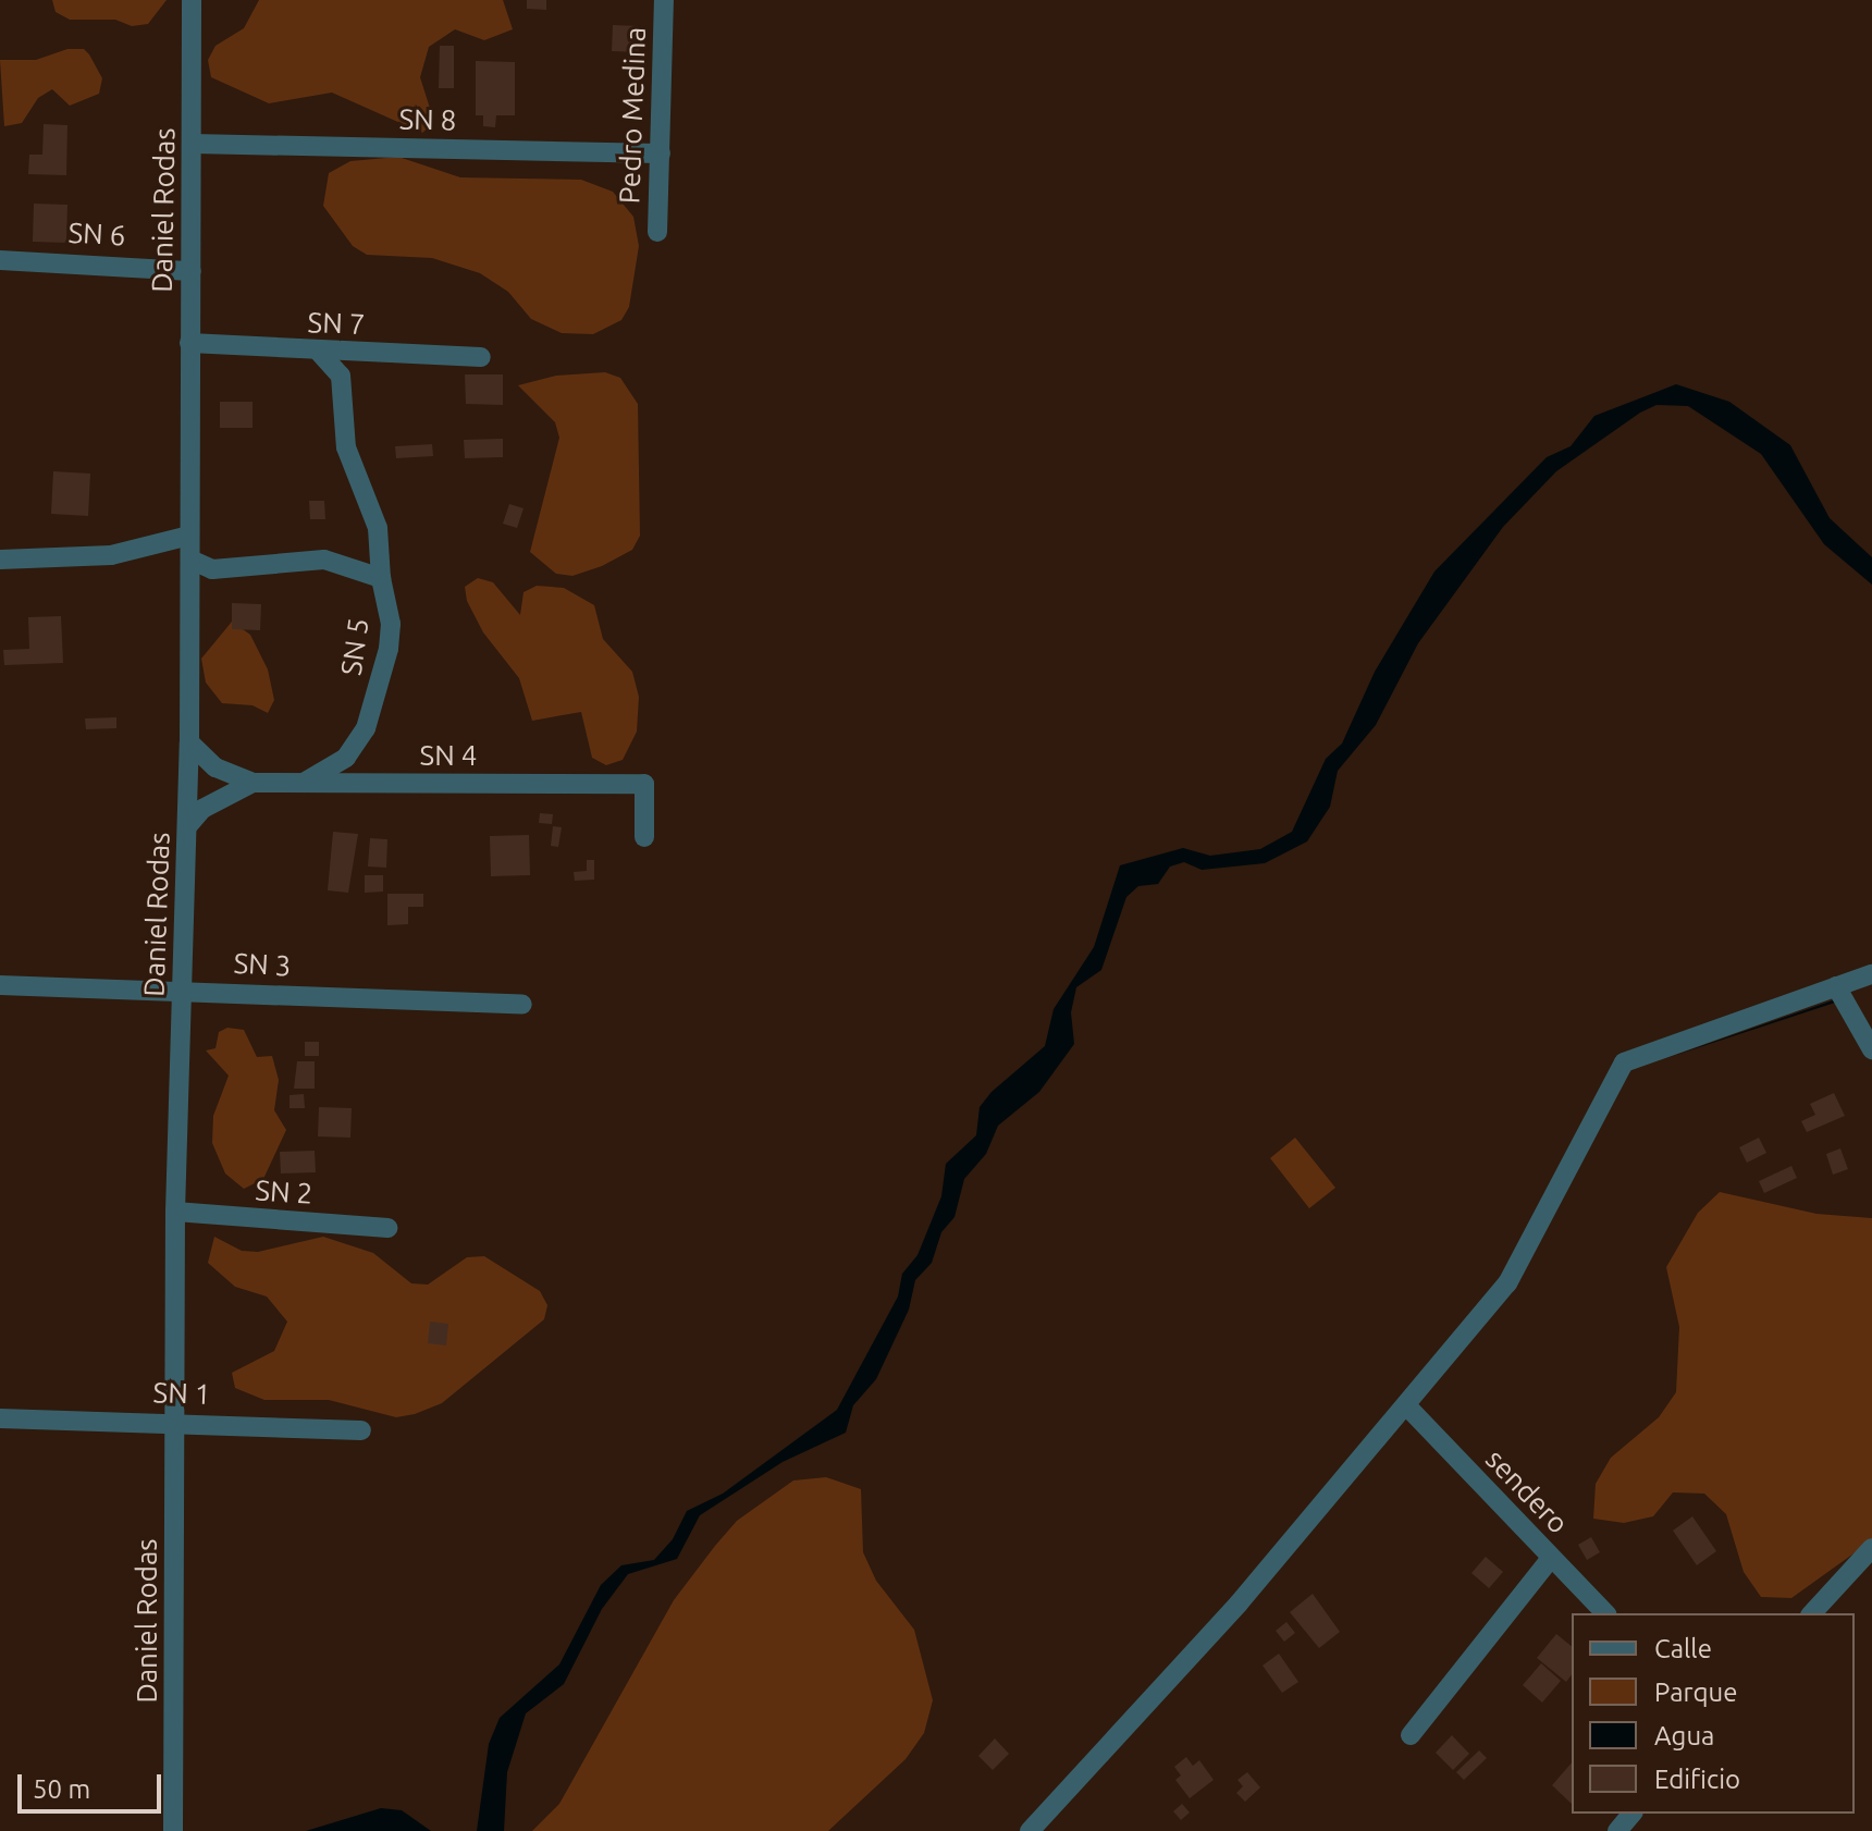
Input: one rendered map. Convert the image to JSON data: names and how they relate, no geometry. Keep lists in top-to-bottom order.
{
  "streets": {
    "street": [
      "Pedro Medina",
      "SN 8",
      "Daniel Rodas",
      "SN 6",
      "SN 7",
      "SN 5",
      "SN 4",
      "SN 3",
      "SN 2",
      "SN 1",
      "sendero"
    ]
  },
  "crossings": [
    ["Pedro Medina", "SN 8"],
    ["SN 8", "Daniel Rodas"],
    ["Daniel Rodas", "SN 6"],
    ["Daniel Rodas", "SN 7"],
    ["Daniel Rodas", "SN 5"],
    ["Daniel Rodas", "SN 4"],
    ["Daniel Rodas", "SN 3"],
    ["Daniel Rodas", "SN 2"],
    ["Daniel Rodas", "SN 1"],
    ["SN 7", "SN 5"],
    ["SN 5", "SN 4"]
  ],
  "legend": [
    "Calle",
    "Parque",
    "Agua",
    "Edificio"
  ],
  "scale_bar": "50 m"
}
